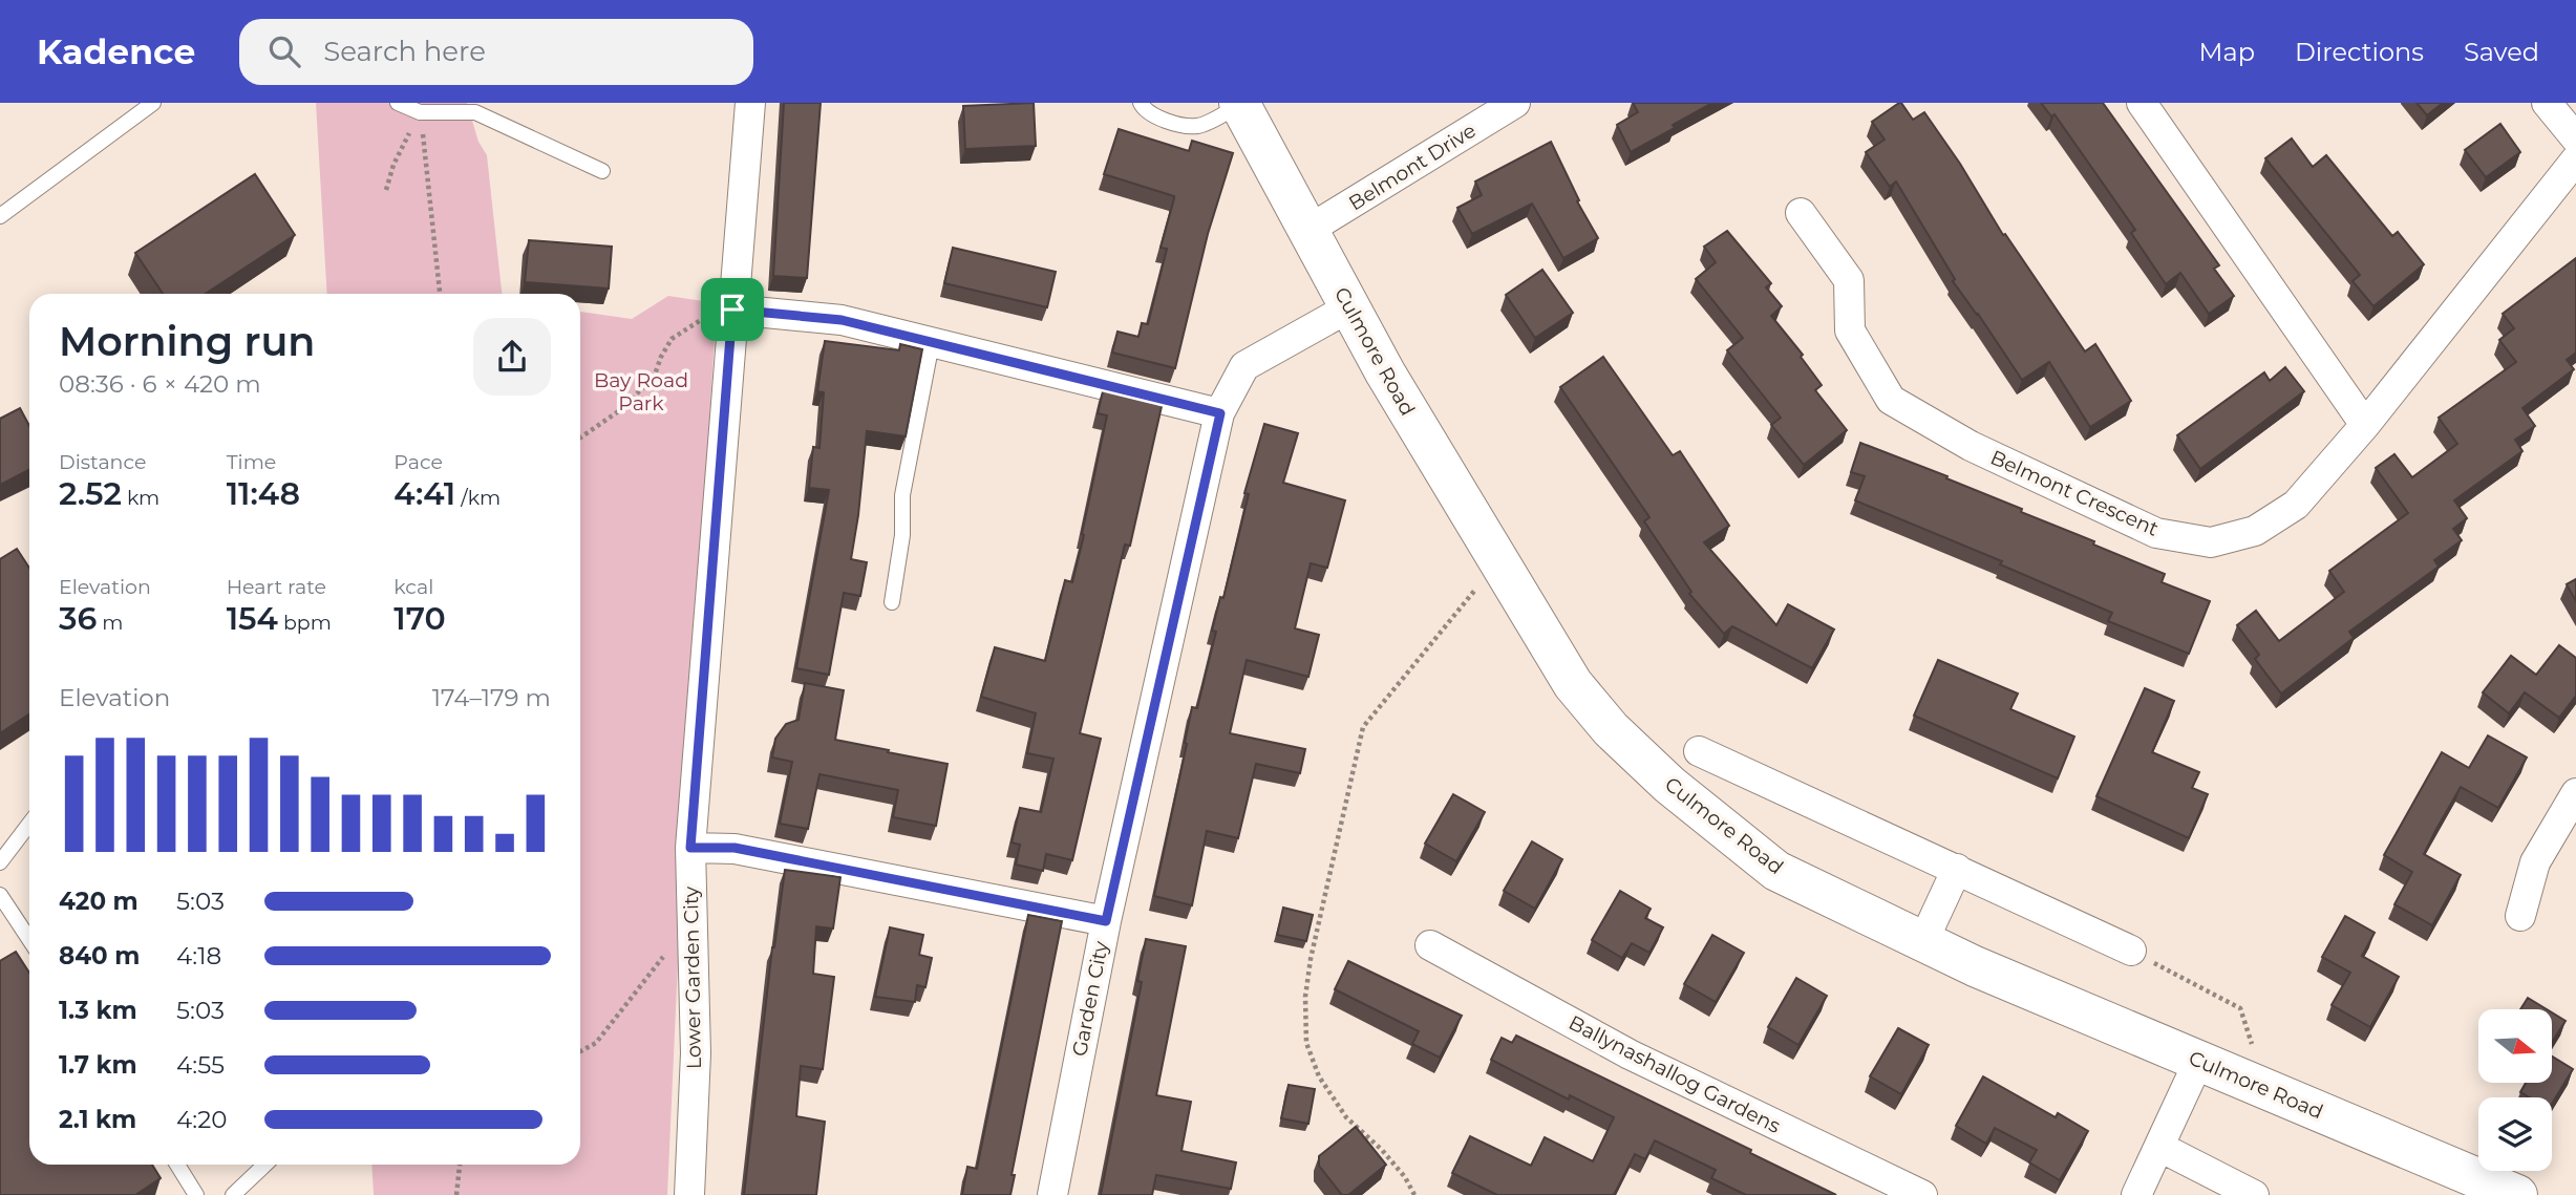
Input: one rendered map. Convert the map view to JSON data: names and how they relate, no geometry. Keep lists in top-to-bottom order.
{
  "streets": {
    "highway": ["Culmore Road"],
    "street": [
      "Belmont Drive",
      "Belmont Crescent",
      "Lower Garden City",
      "Garden City",
      "Ballynashallog Gardens"
    ]
  },
  "crossings": [
    ["Belmont Drive", "Culmore Road"],
    ["Culmore Road", "Garden City"]
  ],
  "parks": ["Bay Road Park"],
  "north": "right",
  "page": {
    "header": "Kadence",
    "search": "Search here",
    "nav": ["Map", "Directions", "Saved"],
    "heading": ["Morning run", "08:36 · 6 × 420 m"],
    "stats": [
      ["Distance", "2.52 km"],
      ["Time", "11:48"],
      ["Pace", "4:41 /km"],
      ["Elevation", "36 m"],
      ["Heart rate", "154 bpm"],
      ["kcal", "170"]
    ],
    "chart": ["Elevation", "174–179 m"],
    "list": [
      {
        "name": "420 m",
        "note": "5:03"
      },
      {
        "name": "840 m",
        "note": "4:18"
      },
      {
        "name": "1.3 km",
        "note": "5:03"
      },
      {
        "name": "1.7 km",
        "note": "4:55"
      },
      {
        "name": "2.1 km",
        "note": "4:20"
      }
    ]
  }
}
